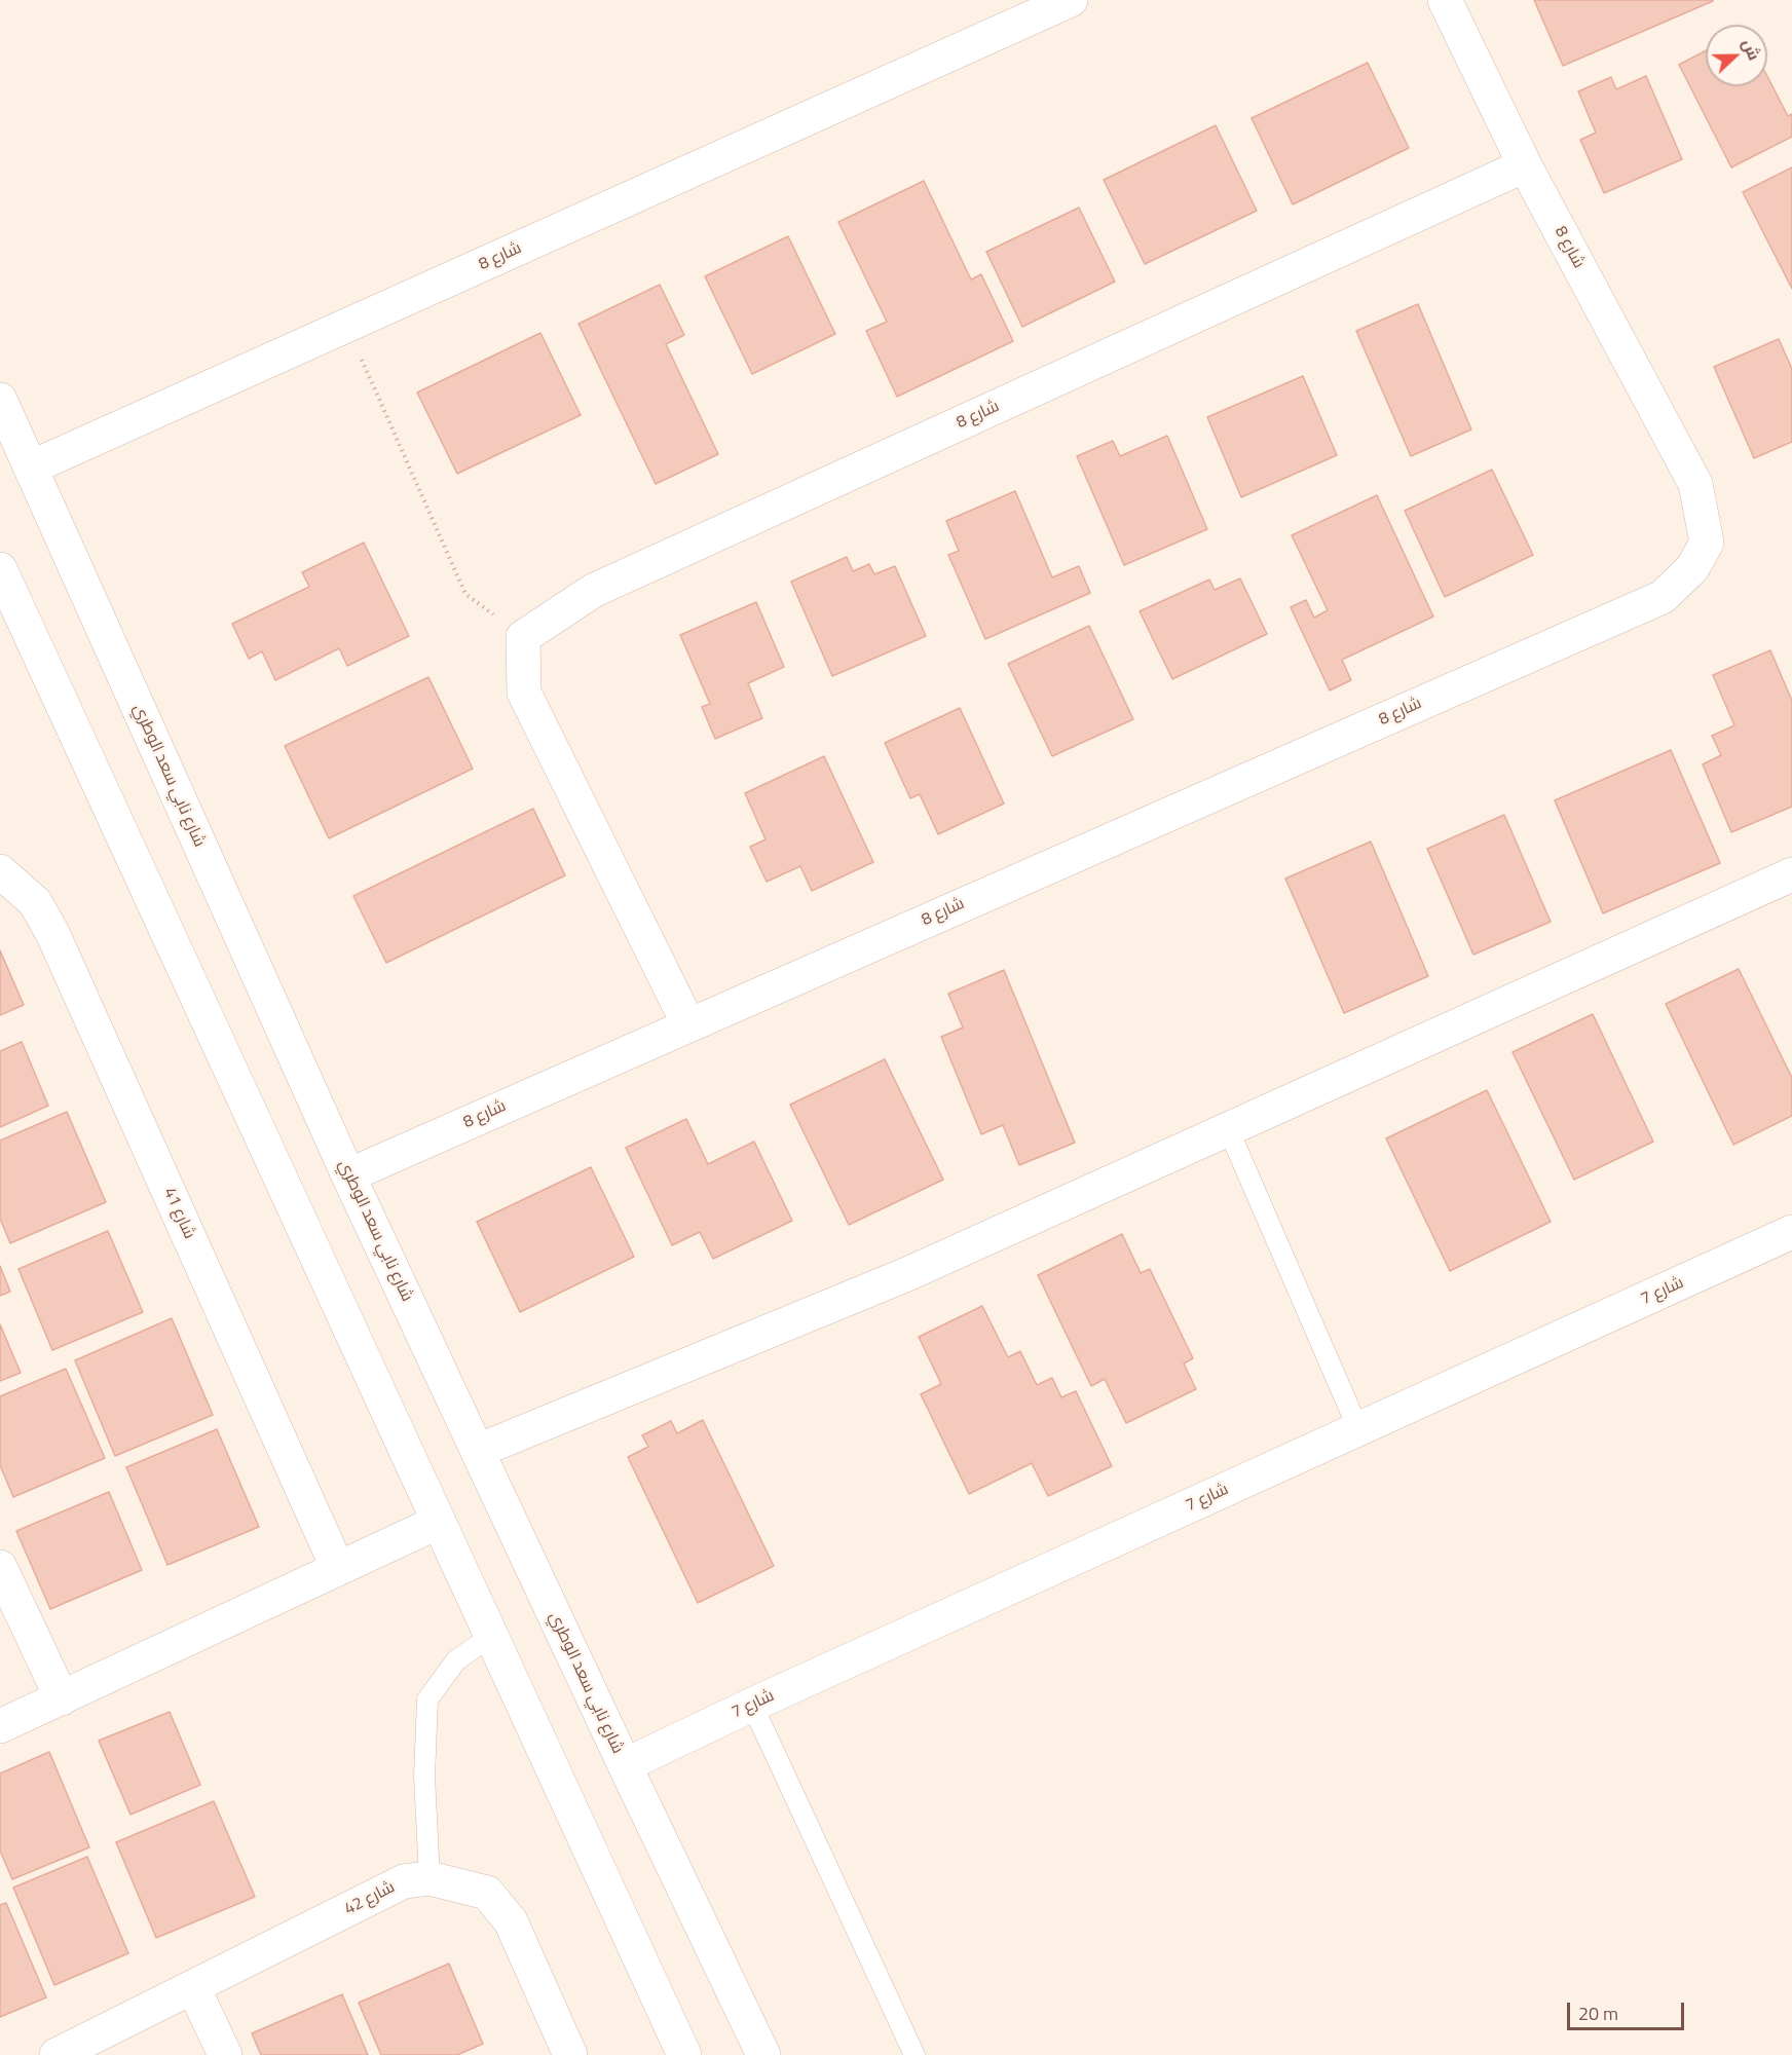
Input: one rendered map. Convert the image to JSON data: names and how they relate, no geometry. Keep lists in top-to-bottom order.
{
  "streets": {
    "street": [
      "شارع 8",
      "شارع نابي سعد الوطري",
      "شارع 41",
      "شارع 7",
      "شارع 42"
    ]
  },
  "crossings": [
    ["شارع 8", "شارع نابي سعد الوطري"],
    ["شارع نابي سعد الوطري", "شارع 7"]
  ],
  "scale_bar": "20 m",
  "north": "right"
}
